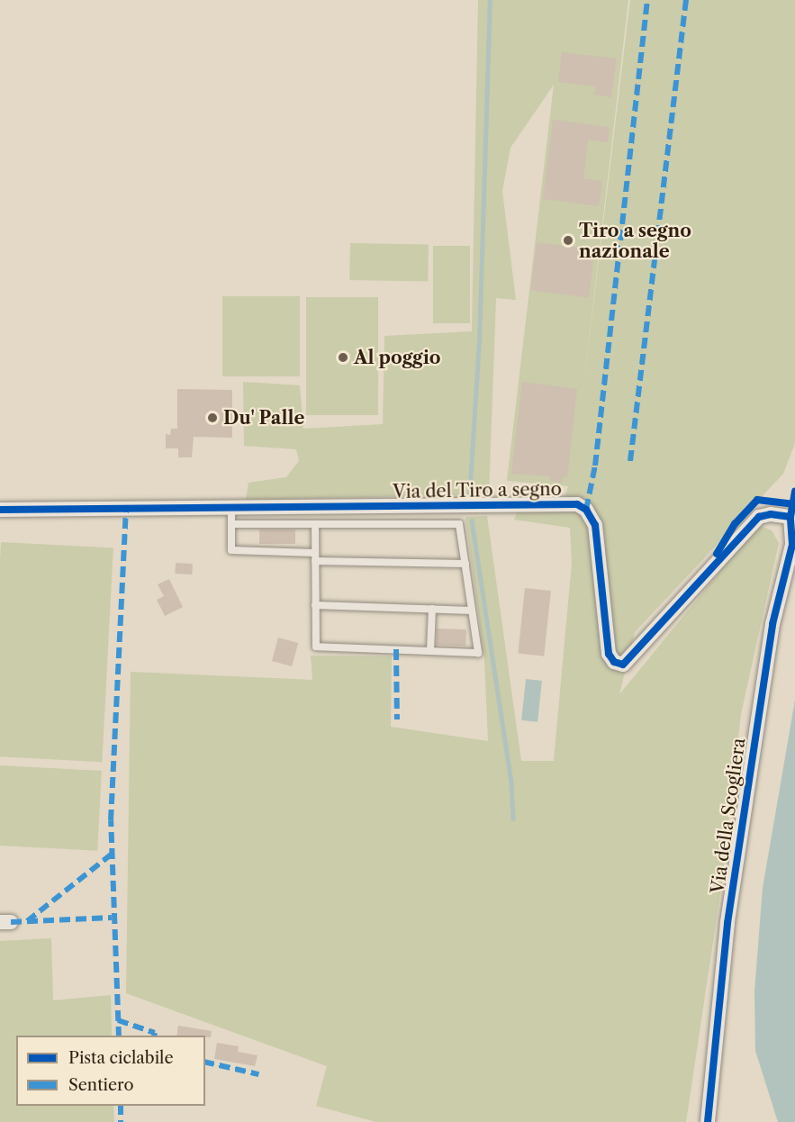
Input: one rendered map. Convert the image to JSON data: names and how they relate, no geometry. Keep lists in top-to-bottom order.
{
  "streets": {
    "street": ["Via del Tiro a segno", "Via della Scogliera"]
  },
  "crossings": [
    ["Via del Tiro a segno", "Via della Scogliera"]
  ],
  "places": ["Tiro a segno nazionale", "Al poggio", "Du' Palle"],
  "legend": ["Pista ciclabile", "Sentiero"]
}
